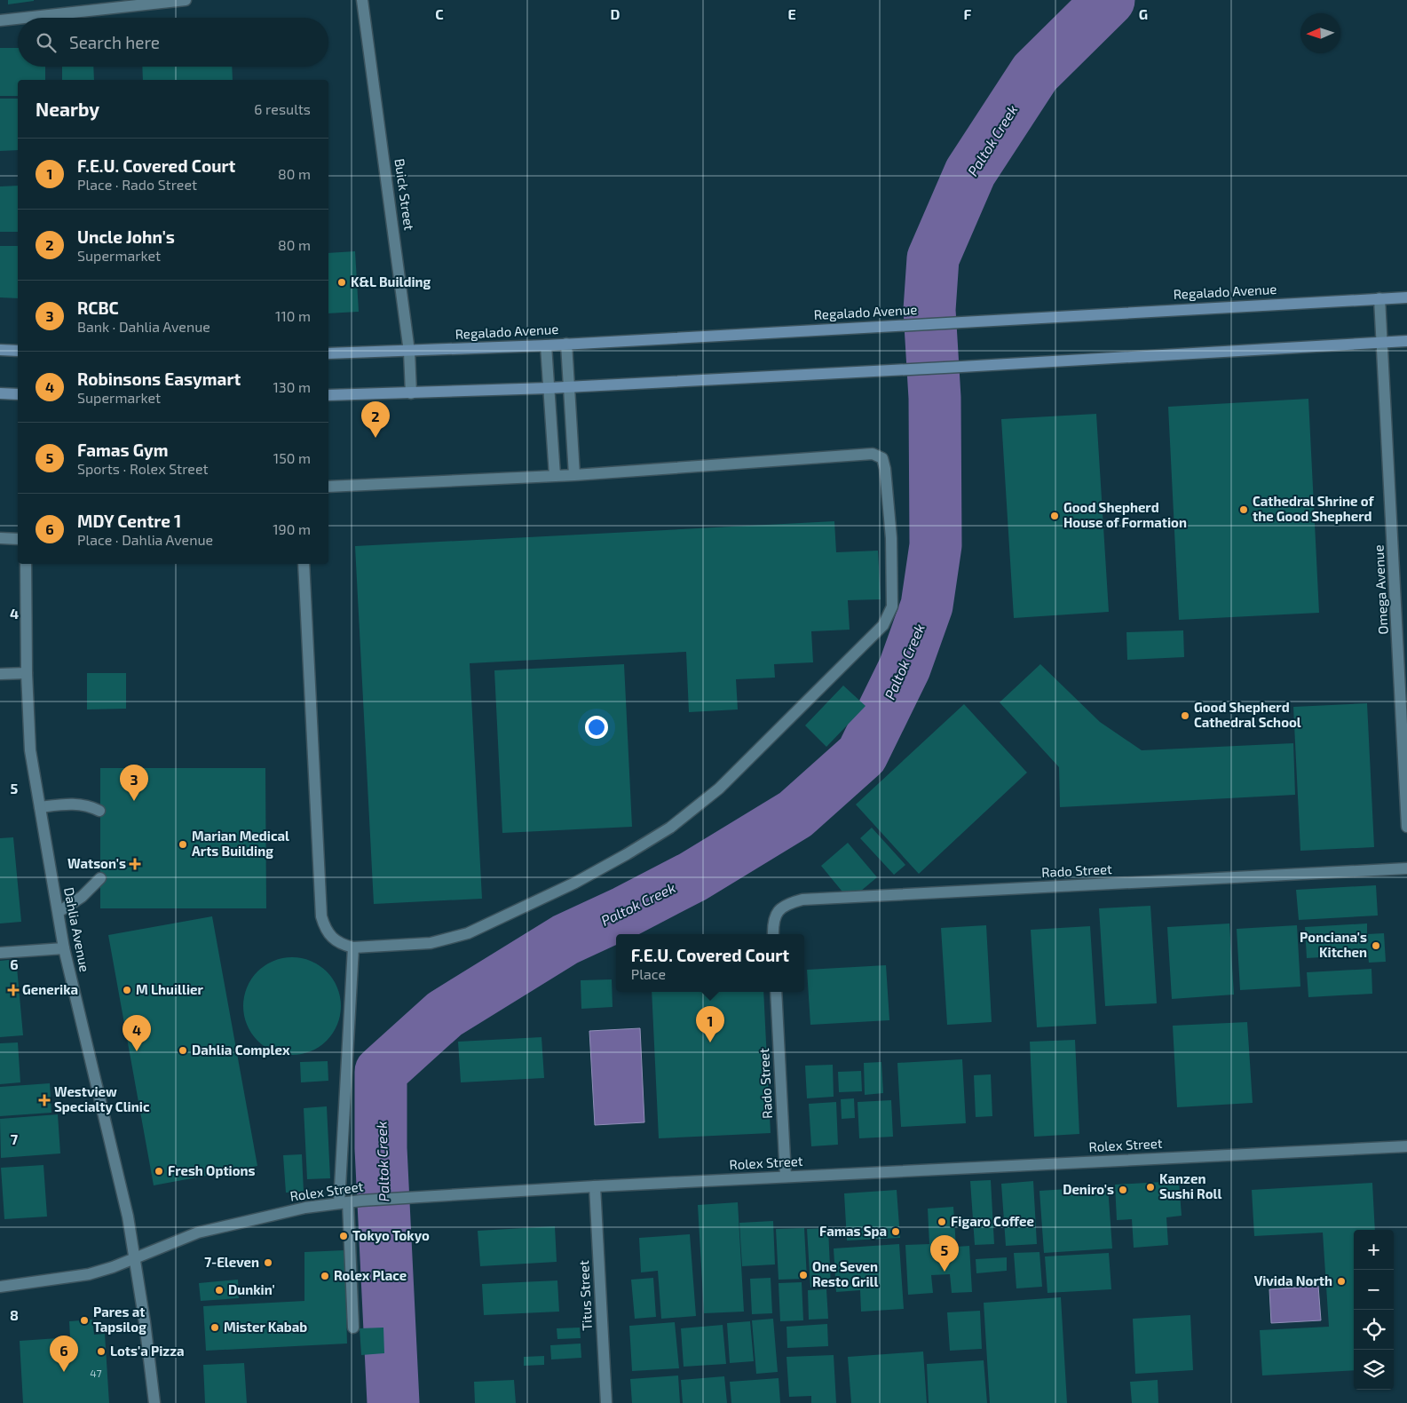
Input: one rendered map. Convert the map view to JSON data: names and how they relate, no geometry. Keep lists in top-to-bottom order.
{
  "streets": {
    "main road": ["Regalado Avenue"],
    "street": [
      "Buick Street",
      "Omega Avenue",
      "Rado Street",
      "Dahlia Avenue",
      "Rolex Street",
      "Titus Street"
    ]
  },
  "crossings": [
    ["Buick Street", "Regalado Avenue"],
    ["Regalado Avenue", "Omega Avenue"],
    ["Rado Street", "Rolex Street"],
    ["Dahlia Avenue", "Rolex Street"],
    ["Rolex Street", "Titus Street"]
  ],
  "water": ["Paltok Creek"],
  "places": {
    "other": [
      "K&L Building",
      "Cathedral Shrine of the Good Shepherd",
      "Good Shepherd House of Formation",
      "Good Shepherd Cathedral School",
      "Marian Medical Arts Building",
      "Ponciana's Kitchen",
      "M Lhuillier",
      "Dahlia Complex",
      "Fresh Options",
      "Kanzen Sushi Roll",
      "Deniro's",
      "Figaro Coffee",
      "Famas Spa",
      "Tokyo Tokyo",
      "7-Eleven",
      "One Seven Resto Grill",
      "Rolex Place",
      "Vivida North",
      "Dunkin'",
      "Pares at Tapsilog",
      "Mister Kabab",
      "Lots'a Pizza"
    ],
    "health": ["Watson's", "Generika", "Westview Specialty Clinic"]
  },
  "house_numbers": ["47"],
  "north": "left",
  "page": {
    "search": "Search here",
    "heading": ["Nearby", "6 results"],
    "list": [
      {
        "mark": "1",
        "name": "F.E.U. Covered Court",
        "note": "Place · Rado Street",
        "value": "80 m"
      },
      {
        "mark": "2",
        "name": "Uncle John's",
        "note": "Supermarket",
        "value": "80 m"
      },
      {
        "mark": "3",
        "name": "RCBC",
        "note": "Bank · Dahlia Avenue",
        "value": "110 m"
      },
      {
        "mark": "4",
        "name": "Robinsons Easymart",
        "note": "Supermarket",
        "value": "130 m"
      },
      {
        "mark": "5",
        "name": "Famas Gym",
        "note": "Sports · Rolex Street",
        "value": "150 m"
      },
      {
        "mark": "6",
        "name": "MDY Centre 1",
        "note": "Place · Dahlia Avenue",
        "value": "190 m"
      }
    ],
    "pins": [
      "2",
      "3",
      "1",
      "4",
      "5",
      "6"
    ],
    "popup": ["F.E.U. Covered Court", "Place"],
    "map_buttons": ["+", "−"]
  },
  "grid": {
    "columns": [
      "C",
      "D",
      "E",
      "F",
      "G"
    ],
    "rows": [
      "4",
      "5",
      "6",
      "7",
      "8"
    ]
  }
}
